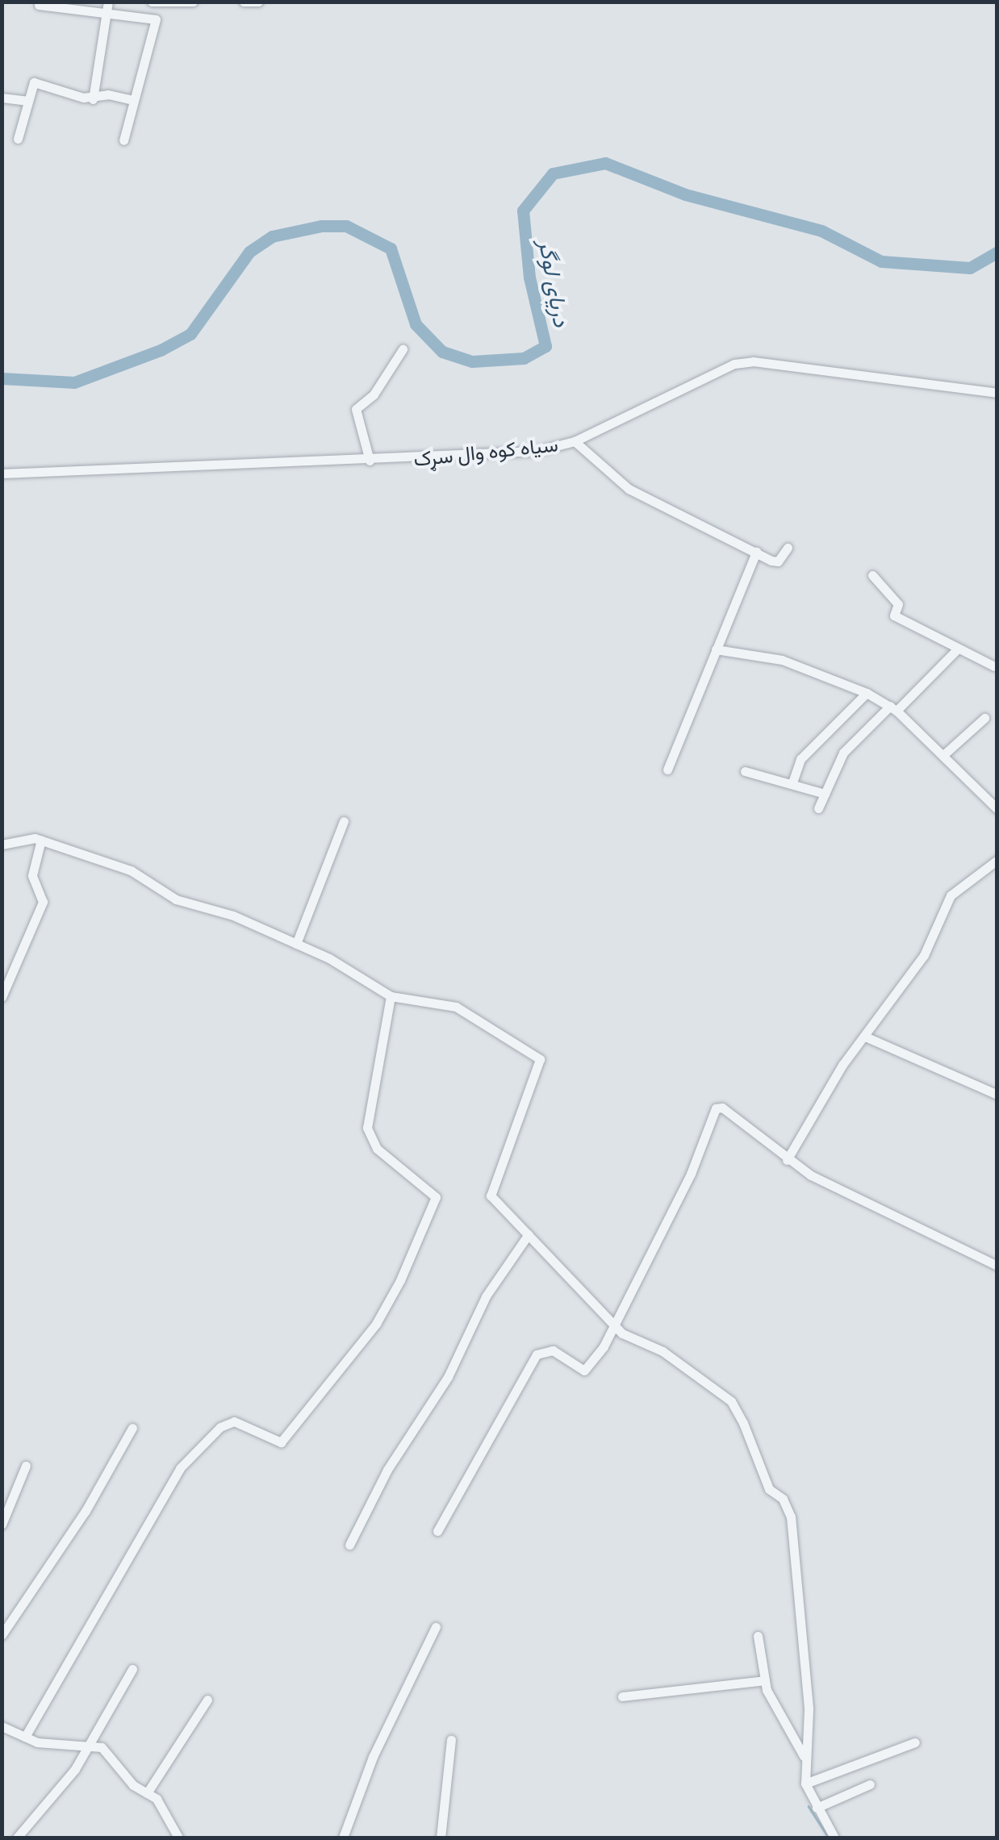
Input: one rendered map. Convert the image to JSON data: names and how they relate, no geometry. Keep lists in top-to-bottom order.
{
  "streets": {
    "street": ["سیاه کوه وال سړک"]
  },
  "water": ["دریای لوگر"]
}
